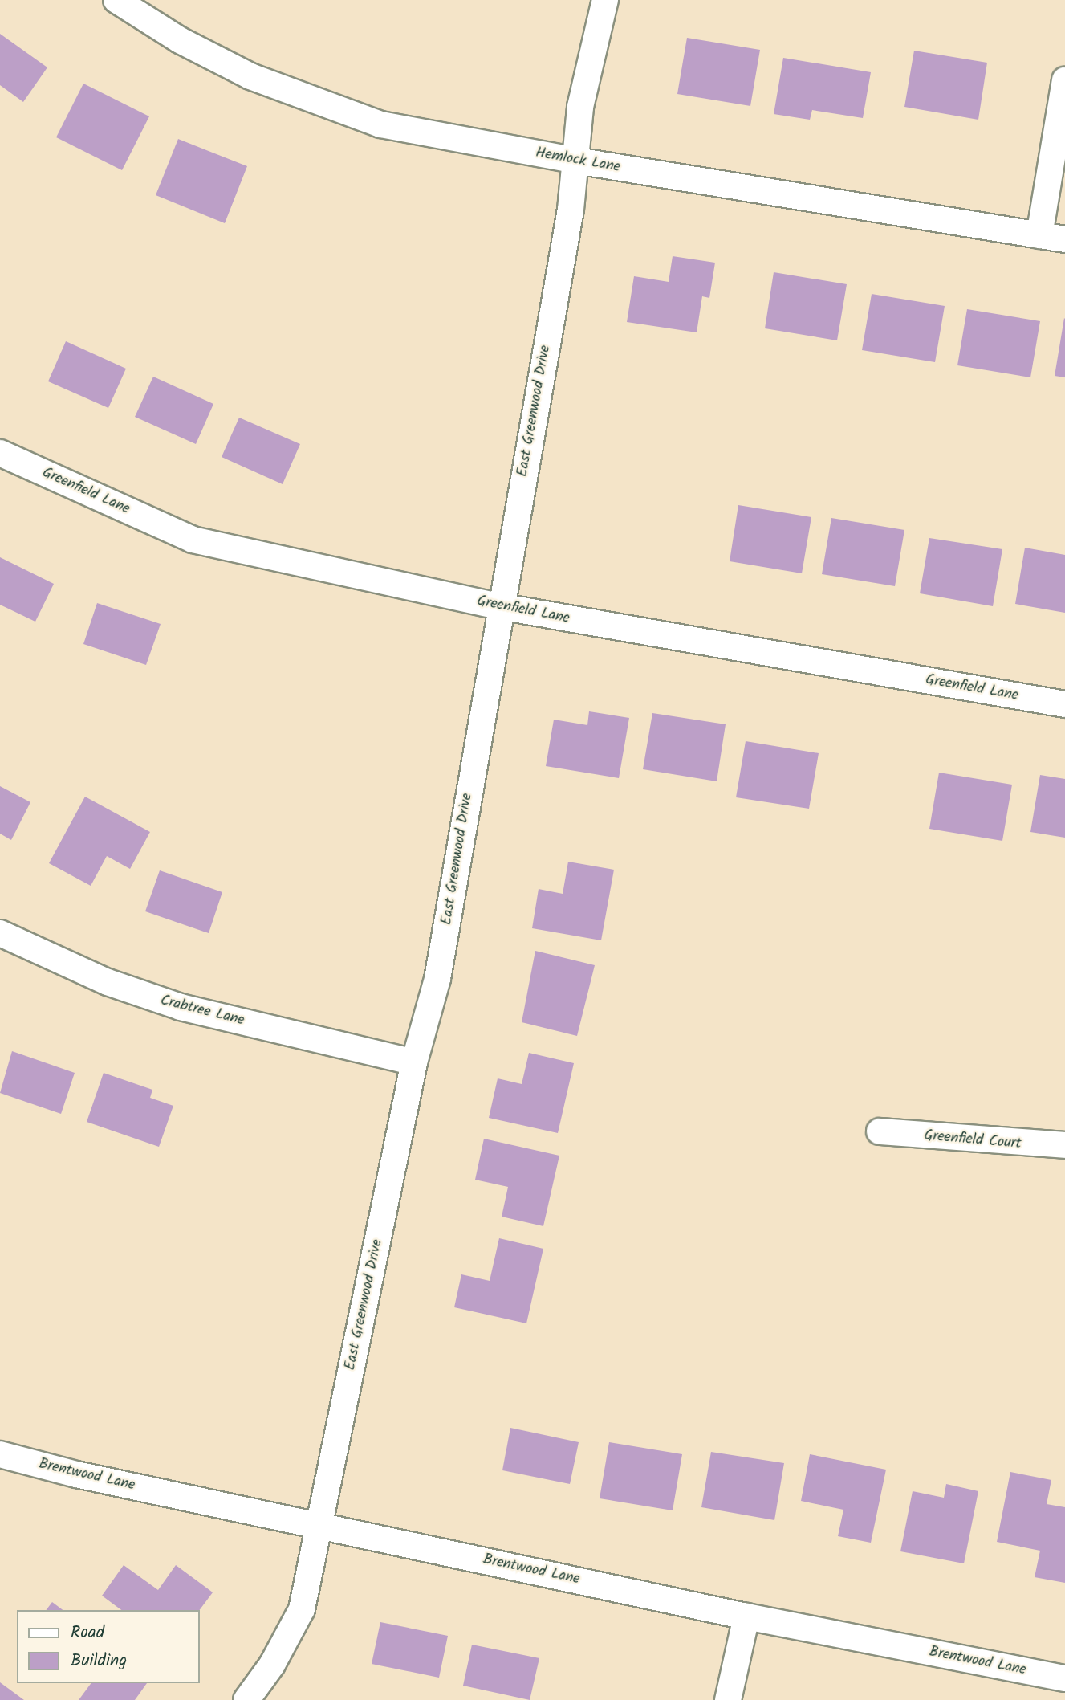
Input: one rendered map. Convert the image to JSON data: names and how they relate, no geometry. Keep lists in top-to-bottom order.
{
  "streets": {
    "street": [
      "Hemlock Lane",
      "East Greenwood Drive",
      "Greenfield Lane",
      "Crabtree Lane",
      "Greenfield Court",
      "Brentwood Lane"
    ]
  },
  "crossings": [
    ["Hemlock Lane", "East Greenwood Drive"],
    ["East Greenwood Drive", "Greenfield Lane"],
    ["East Greenwood Drive", "Crabtree Lane"],
    ["East Greenwood Drive", "Brentwood Lane"]
  ],
  "legend": ["Road", "Building"]
}
